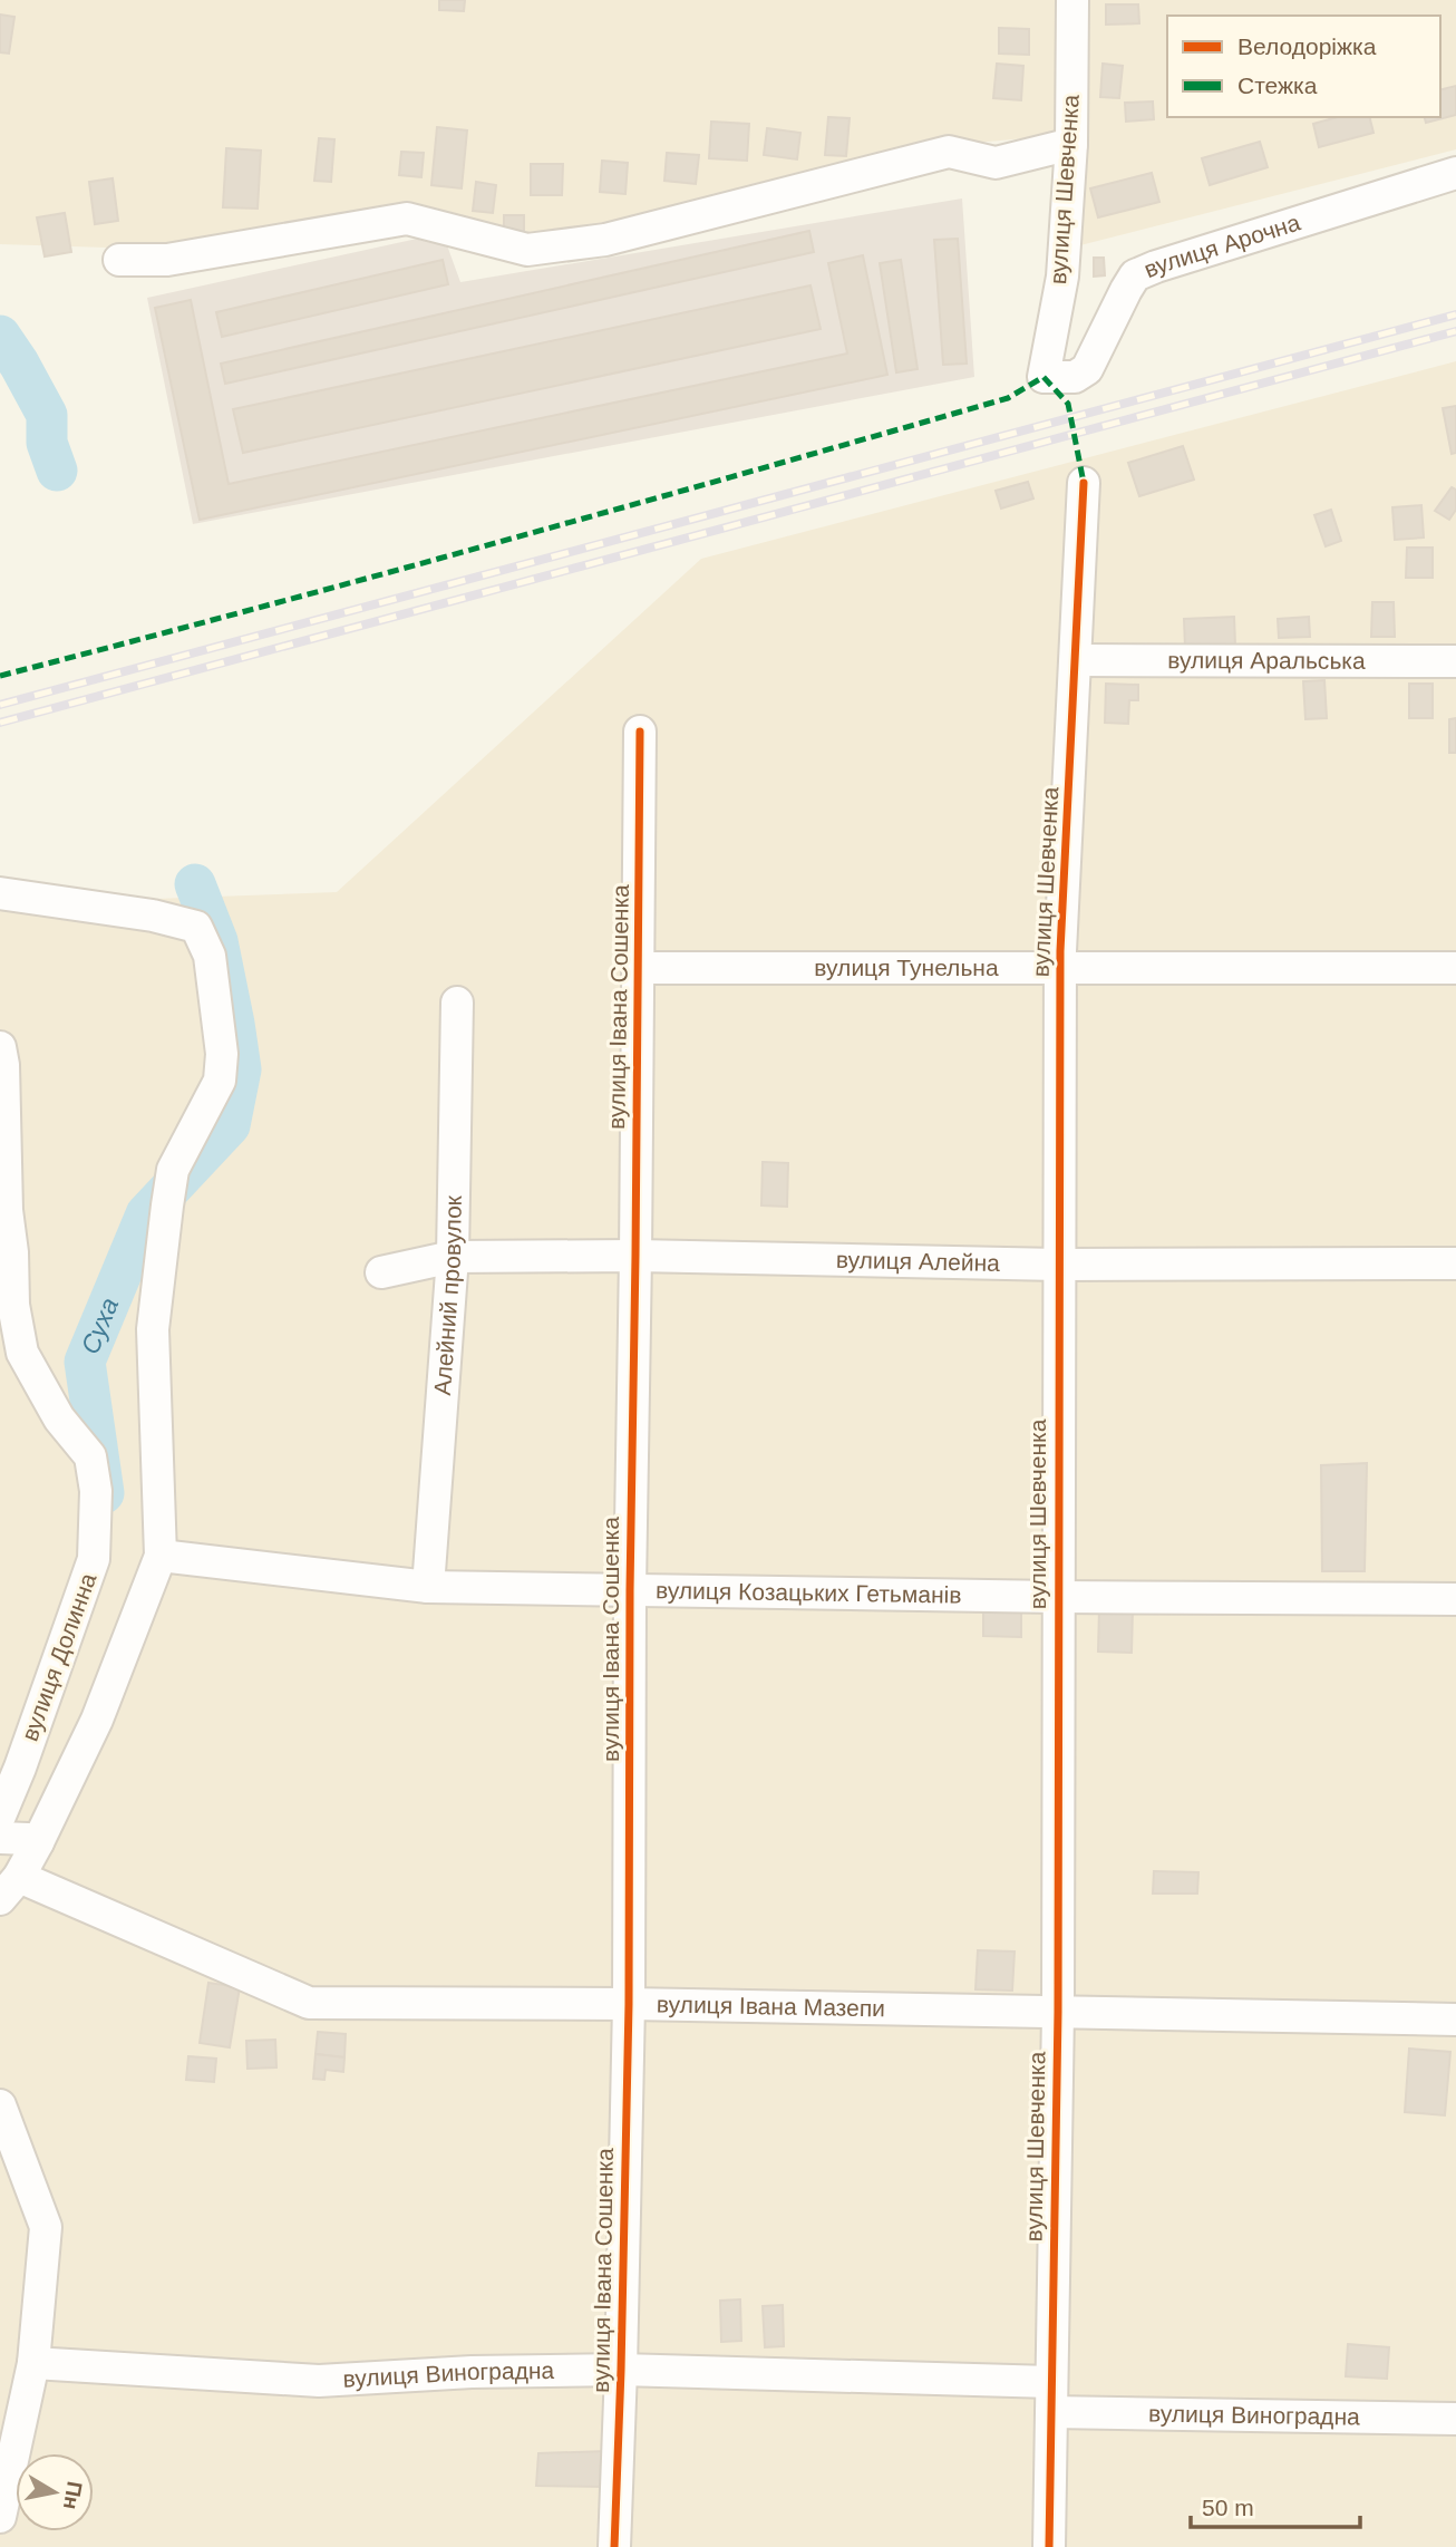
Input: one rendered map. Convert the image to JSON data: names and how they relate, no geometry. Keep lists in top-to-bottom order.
{
  "streets": {
    "street": [
      "вулиця Шевченка",
      "вулиця Арочна",
      "вулиця Аральська",
      "вулиця Тунельна",
      "вулиця Івана Сошенка",
      "вулиця Алейна",
      "Алейний провулок",
      "вулиця Козацьких Гетьманів",
      "вулиця Долинна",
      "вулиця Івана Мазепи",
      "вулиця Виноградна"
    ]
  },
  "crossings": [
    ["вулиця Шевченка", "вулиця Арочна"],
    ["вулиця Шевченка", "вулиця Аральська"],
    ["вулиця Шевченка", "вулиця Тунельна"],
    ["вулиця Шевченка", "вулиця Алейна"],
    ["вулиця Шевченка", "вулиця Козацьких Гетьманів"],
    ["вулиця Шевченка", "вулиця Івана Мазепи"],
    ["вулиця Шевченка", "вулиця Виноградна"],
    ["вулиця Тунельна", "вулиця Івана Сошенка"],
    ["вулиця Івана Сошенка", "вулиця Алейна"],
    ["вулиця Івана Сошенка", "вулиця Козацьких Гетьманів"],
    ["вулиця Івана Сошенка", "вулиця Івана Мазепи"],
    ["вулиця Івана Сошенка", "вулиця Виноградна"],
    ["вулиця Алейна", "Алейний провулок"],
    ["Алейний провулок", "вулиця Козацьких Гетьманів"]
  ],
  "water": ["Суха"],
  "legend": ["Велодоріжка", "Стежка"],
  "scale_bar": "50 m",
  "north": "right"
}
